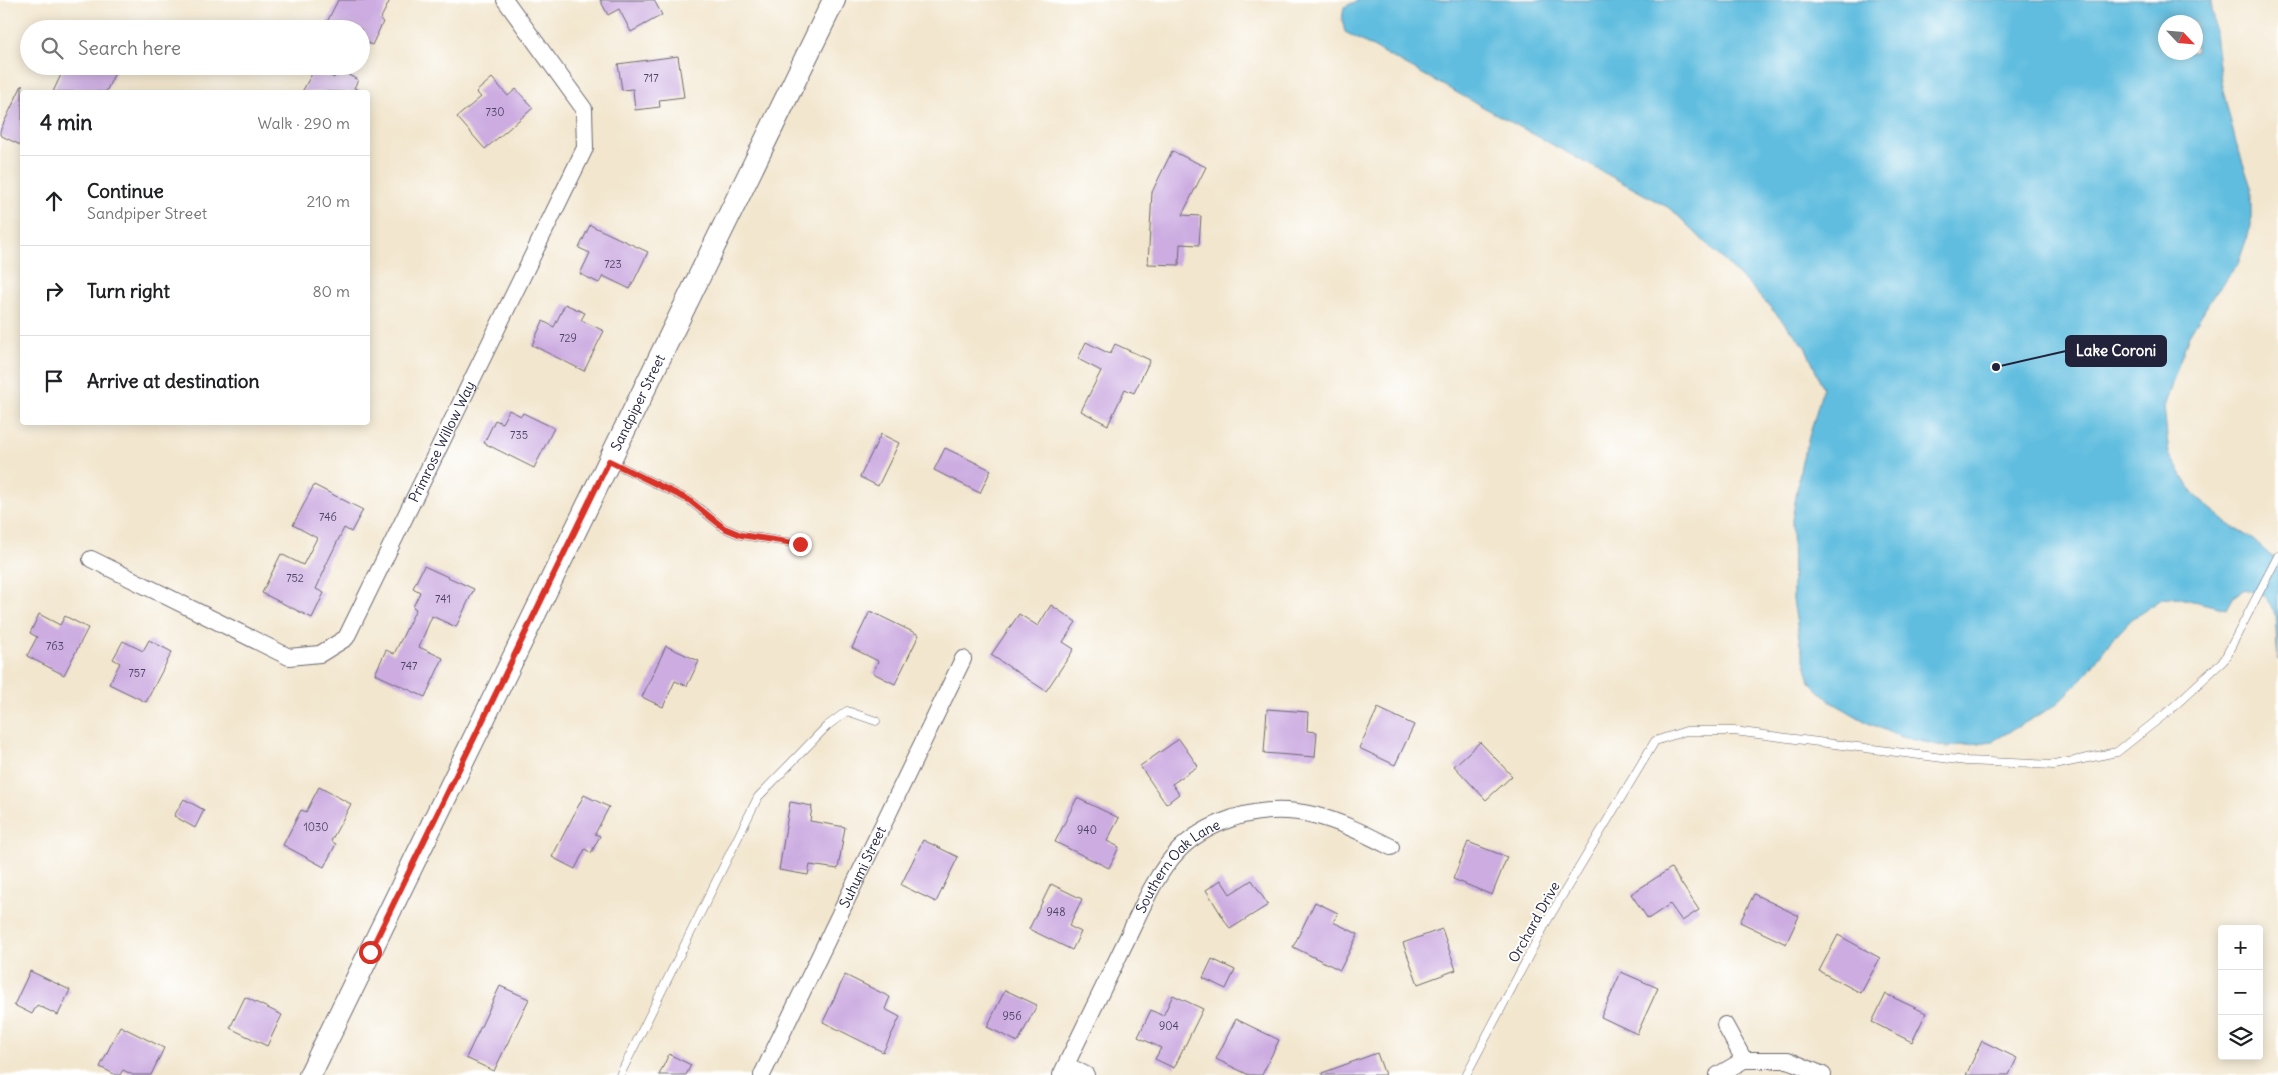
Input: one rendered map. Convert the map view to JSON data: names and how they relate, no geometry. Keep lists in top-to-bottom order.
{
  "streets": {
    "street": [
      "Sandpiper Street",
      "Primrose Willow Way",
      "Suhumi Street",
      "Southern Oak Lane"
    ],
    "lane": ["Orchard Drive"]
  },
  "places": ["Lake Coroni"],
  "house_numbers": [
    "717",
    "730",
    "723",
    "729",
    "735",
    "746",
    "752",
    "741",
    "763",
    "747",
    "757",
    "1030",
    "940",
    "948",
    "956",
    "904"
  ],
  "north": "bottom right",
  "page": {
    "search": "Search here",
    "heading": ["4 min", "Walk · 290 m"],
    "list": [
      ["Continue", "Sandpiper Street", "210 m"],
      ["Turn right", "80 m"],
      "Arrive at destination"
    ],
    "map_buttons": ["+", "−"]
  }
}
